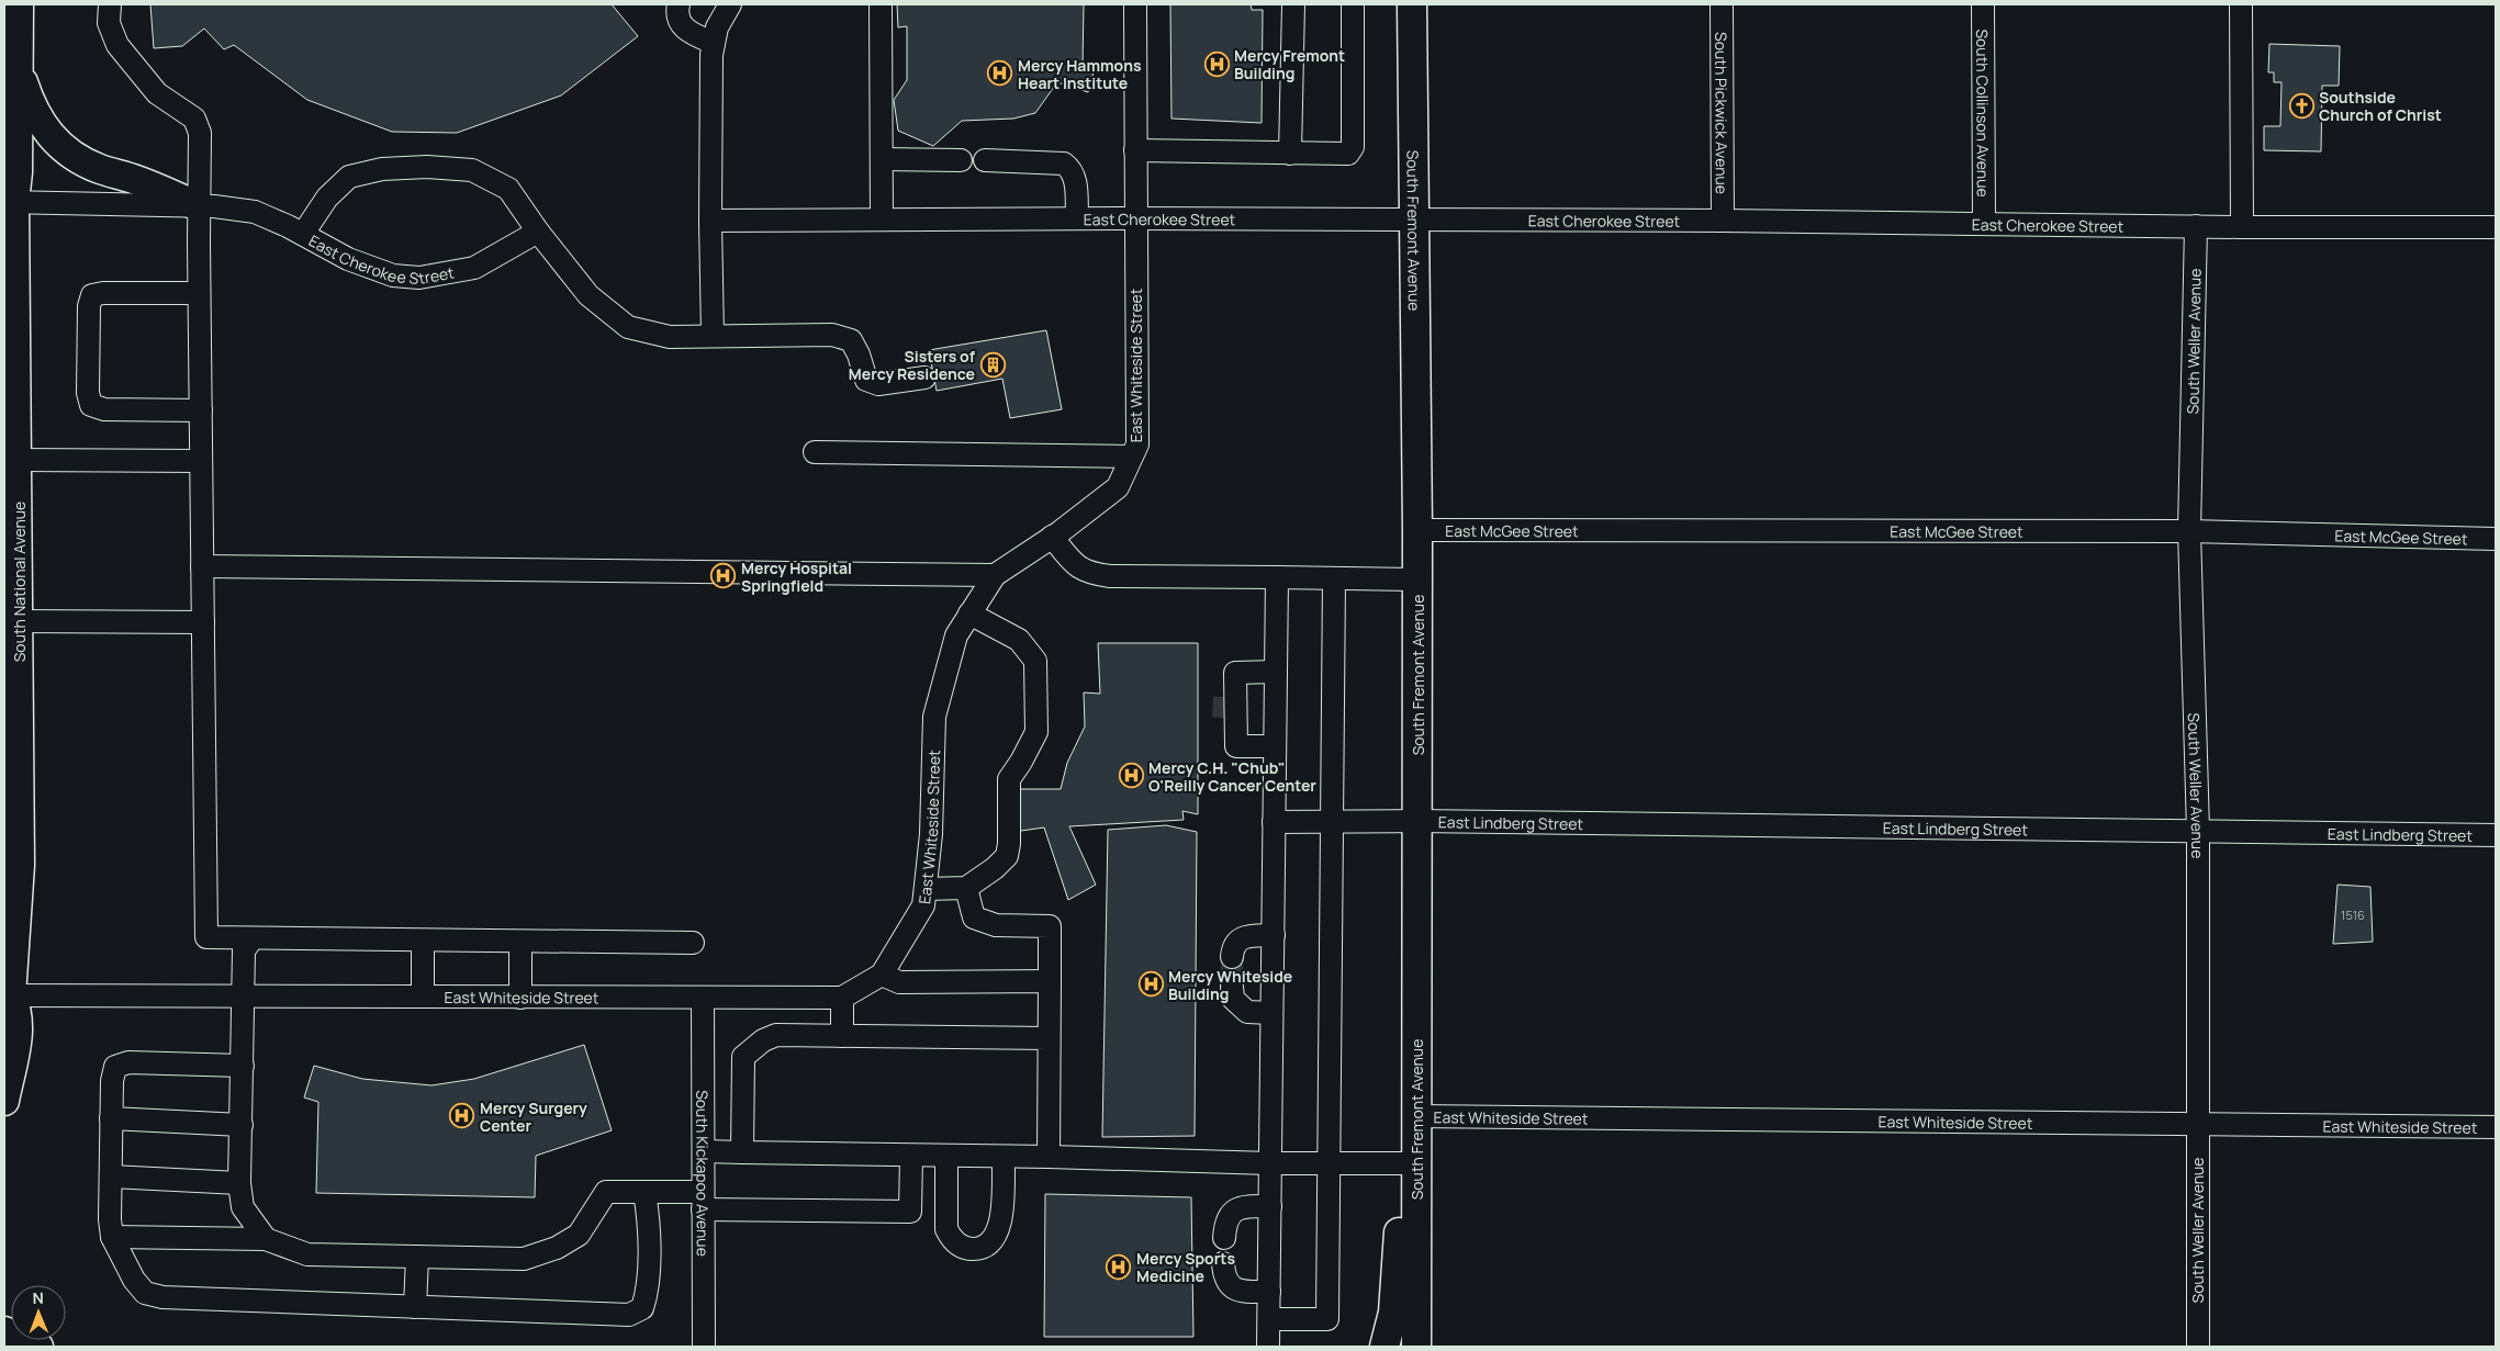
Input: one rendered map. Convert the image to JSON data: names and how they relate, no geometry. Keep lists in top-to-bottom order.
{
  "streets": {
    "main road": ["South Fremont Avenue", "South National Avenue"],
    "street": [
      "South Pickwick Avenue",
      "South Collinson Avenue",
      "East Cherokee Street",
      "South Weller Avenue",
      "East Whiteside Street",
      "East McGee Street",
      "East Lindberg Street",
      "South Kickapoo Avenue"
    ]
  },
  "crossings": [
    ["South Pickwick Avenue", "East Cherokee Street"],
    ["South Collinson Avenue", "East Cherokee Street"],
    ["East Cherokee Street", "South Fremont Avenue"],
    ["East Cherokee Street", "South Weller Avenue"],
    ["East Cherokee Street", "East Whiteside Street"],
    ["East Cherokee Street", "South National Avenue"],
    ["South Fremont Avenue", "East Whiteside Street"],
    ["South Fremont Avenue", "East McGee Street"],
    ["South Fremont Avenue", "East Lindberg Street"],
    ["South Weller Avenue", "East Whiteside Street"],
    ["South Weller Avenue", "East McGee Street"],
    ["South Weller Avenue", "East Lindberg Street"],
    ["East Whiteside Street", "South National Avenue"],
    ["East Whiteside Street", "South Kickapoo Avenue"]
  ],
  "places": {
    "hospital": [
      "Mercy Fremont Building",
      "Mercy Hammons Heart Institute",
      "Mercy Hospital Springfield",
      "Mercy C.H. \"Chub\" O'Reilly Cancer Center",
      "Mercy Whiteside Building",
      "Mercy Surgery Center",
      "Mercy Sports Medicine"
    ],
    "church": ["Southside Church of Christ"],
    "building": ["Sisters of Mercy Residence"]
  },
  "house_numbers": ["1516"],
  "north": "top"
}
